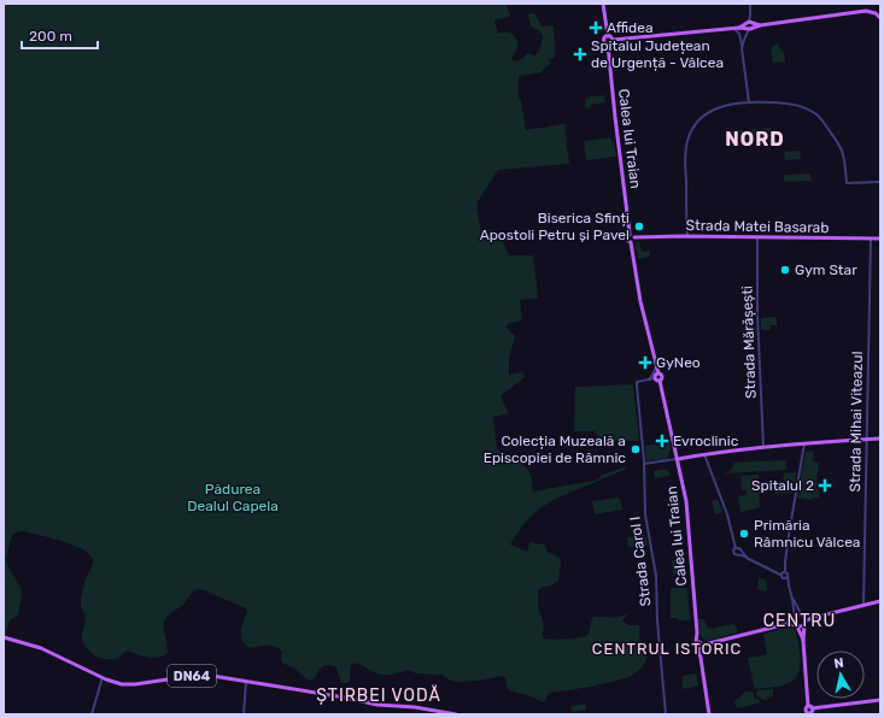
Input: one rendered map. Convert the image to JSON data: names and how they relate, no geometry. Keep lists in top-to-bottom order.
{
  "streets": {
    "main road": ["Calea lui Traian", "Strada Matei Basarab", "DN64"],
    "street": ["Strada Mărășești", "Strada Mihai Viteazul", "Strada Carol I"]
  },
  "crossings": [
    ["Calea lui Traian", "Strada Matei Basarab"],
    ["Strada Matei Basarab", "Strada Mărășești"],
    ["Strada Matei Basarab", "Strada Mihai Viteazul"]
  ],
  "districts": [
    "NORD",
    "CENTRU",
    "CENTRUL ISTORIC",
    "ȘTIRBEI VODĂ"
  ],
  "parks": ["Pădurea Dealul Capela"],
  "places": {
    "health": [
      "Affidea",
      "Spitalul Județean de Urgență - Vâlcea",
      "GyNeo",
      "Evroclinic",
      "Spitalul 2"
    ],
    "other": [
      "Biserica Sfinți Apostoli Petru și Pavel",
      "Gym Star",
      "Colecția Muzeală a Episcopiei de Râmnic",
      "Primăria Râmnicu Vâlcea"
    ]
  },
  "scale_bar": "200 m",
  "north": "top"
}
